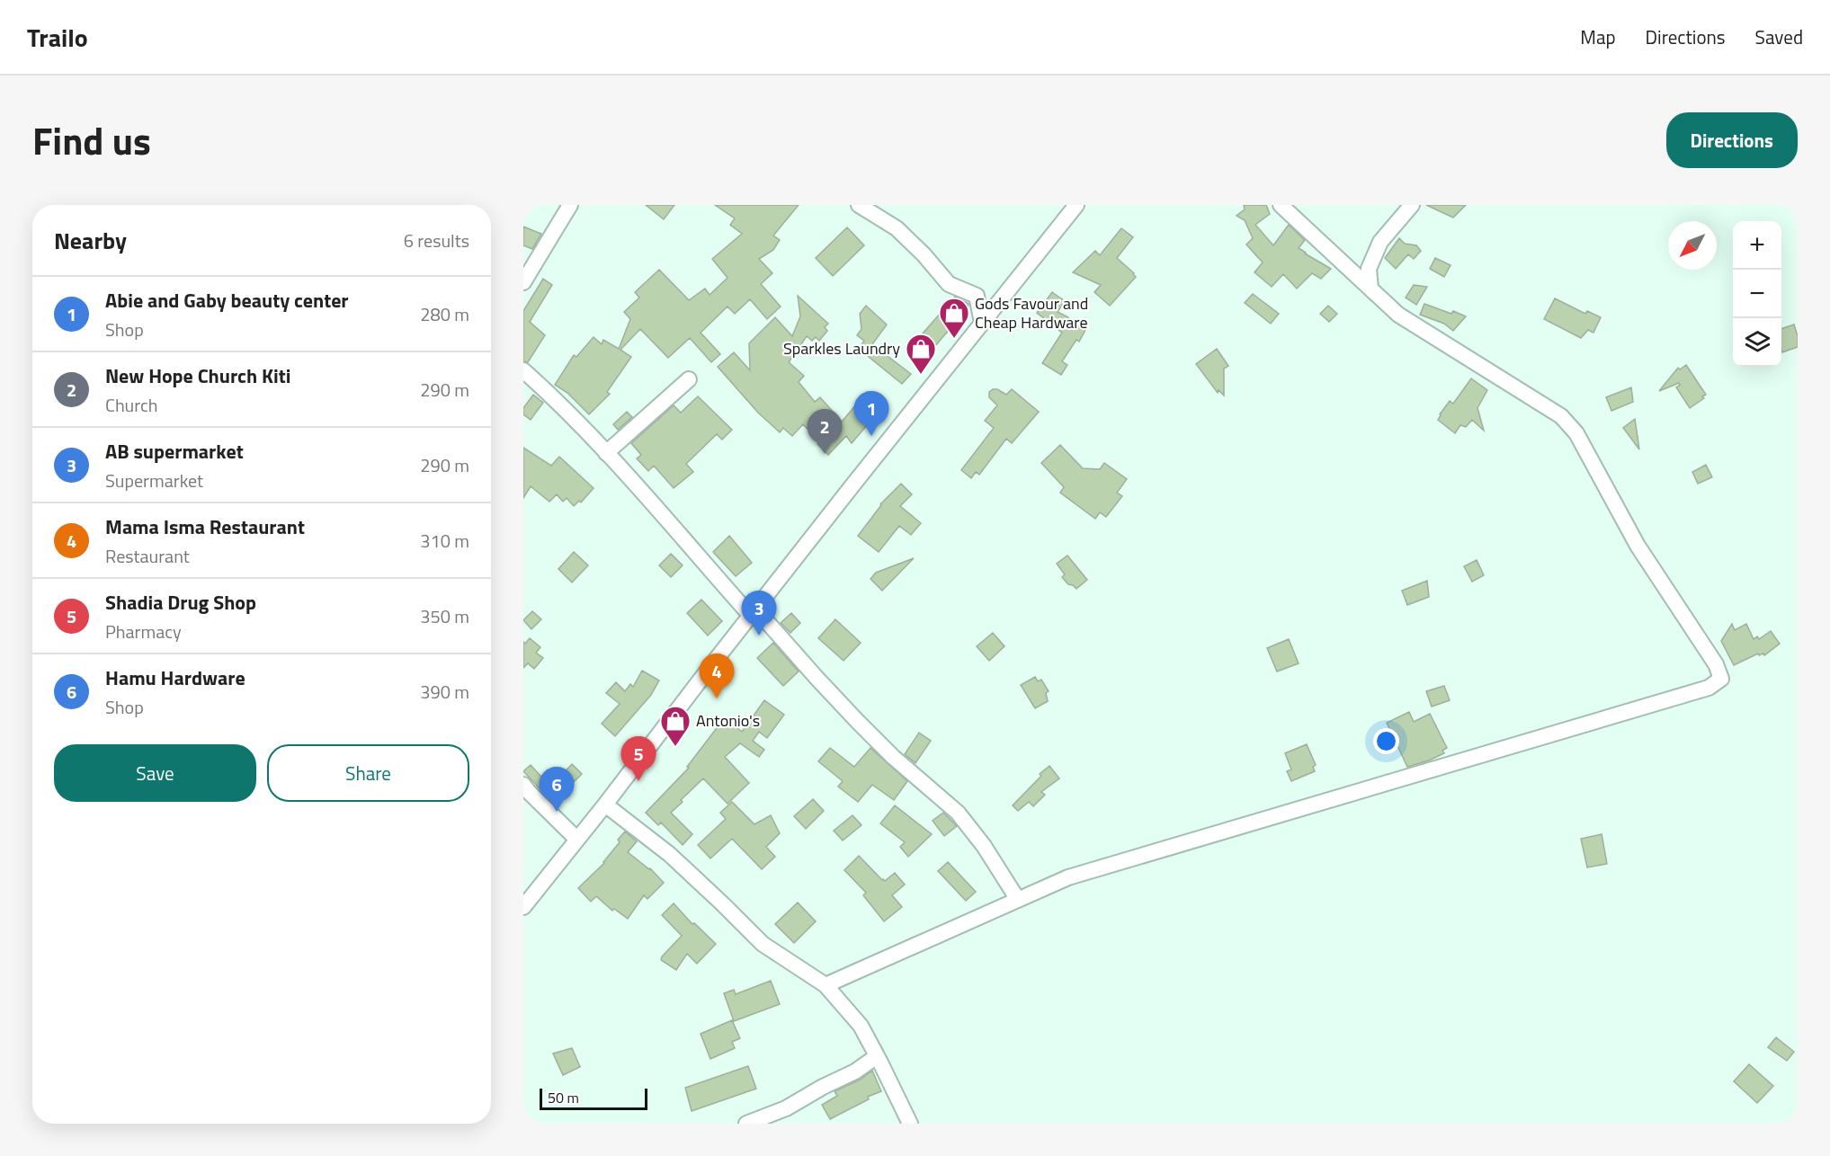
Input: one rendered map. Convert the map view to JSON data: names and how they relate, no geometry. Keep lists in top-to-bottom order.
{
  "places": {
    "shop": ["Gods Favour and Cheap Hardware", "Sparkles Laundry", "Antonio's"]
  },
  "scale_bar": "50 m",
  "north": "bottom left",
  "page": {
    "header": "Trailo",
    "nav": ["Map", "Directions", "Saved"],
    "title": "Find us",
    "buttons": [
      "Directions",
      ["Save", "Share"]
    ],
    "heading": ["Nearby", "6 results"],
    "map_buttons": ["+", "−"],
    "list": [
      {
        "mark": "1",
        "name": "Abie and Gaby beauty center",
        "note": "Shop",
        "value": "280 m"
      },
      {
        "mark": "2",
        "name": "New Hope Church Kiti",
        "note": "Church",
        "value": "290 m"
      },
      {
        "mark": "3",
        "name": "AB supermarket",
        "note": "Supermarket",
        "value": "290 m"
      },
      {
        "mark": "4",
        "name": "Mama Isma Restaurant",
        "note": "Restaurant",
        "value": "310 m"
      },
      {
        "mark": "5",
        "name": "Shadia Drug Shop",
        "note": "Pharmacy",
        "value": "350 m"
      },
      {
        "mark": "6",
        "name": "Hamu Hardware",
        "note": "Shop",
        "value": "390 m"
      }
    ],
    "pins": [
      "1",
      "2",
      "3",
      "4",
      "5",
      "6"
    ],
    "scale": "50 m"
  }
}
